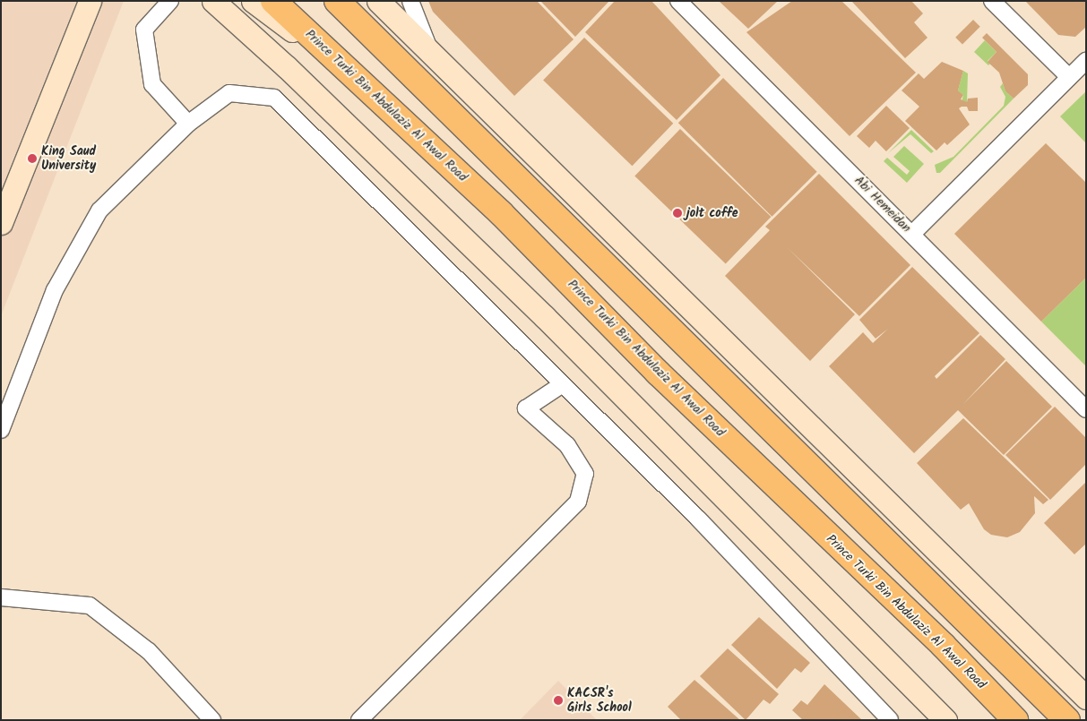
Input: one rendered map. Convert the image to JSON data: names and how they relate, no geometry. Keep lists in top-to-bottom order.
{
  "streets": {
    "main road": ["Prince Turki Bin Abdulaziz Al Awal Road"],
    "street": ["Abi Hemeidan"]
  },
  "places": ["King Saud University", "jolt coffe", "KACSR's Girls School"]
}
